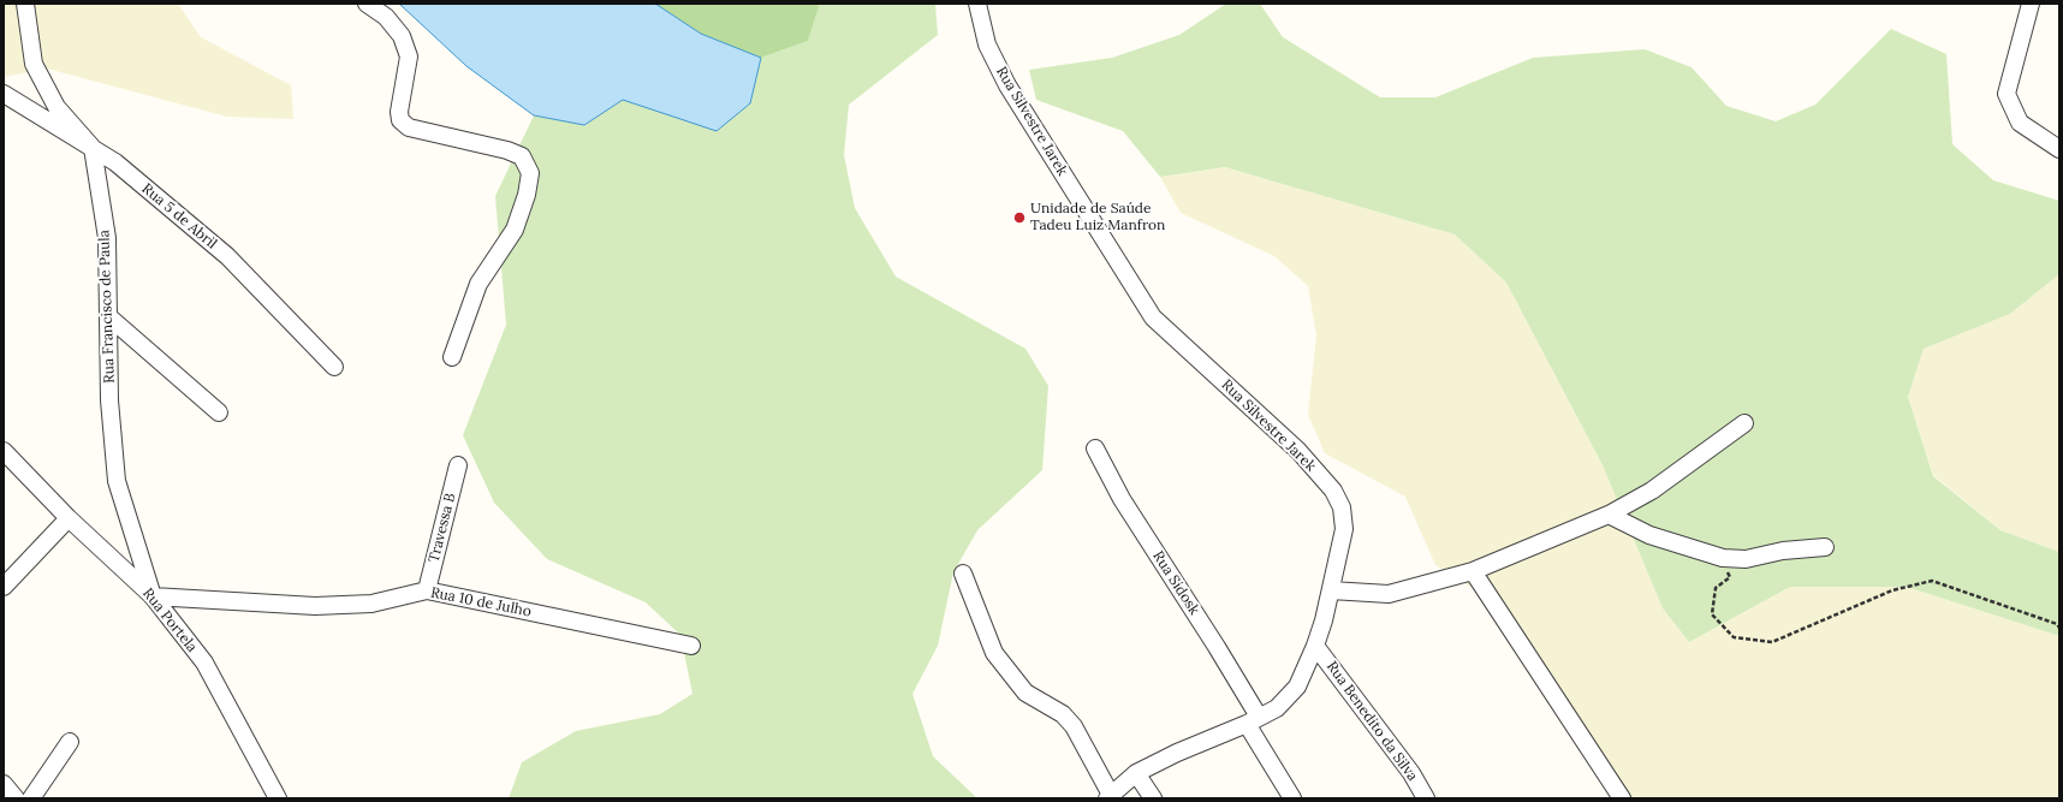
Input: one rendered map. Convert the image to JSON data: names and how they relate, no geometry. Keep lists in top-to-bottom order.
{
  "streets": {
    "street": [
      "Rua Silvestre Jarek",
      "Rua 5 de Abril",
      "Rua Francisco de Paula",
      "Travessa B",
      "Rua Sidosk",
      "Rua 10 de Julho",
      "Rua Portela",
      "Rua Benedito da Silva"
    ]
  },
  "crossings": [
    ["Rua Silvestre Jarek", "Rua Sidosk"],
    ["Rua Silvestre Jarek", "Rua Benedito da Silva"],
    ["Rua 5 de Abril", "Rua Francisco de Paula"],
    ["Rua Francisco de Paula", "Rua 10 de Julho"],
    ["Rua Francisco de Paula", "Rua Portela"],
    ["Travessa B", "Rua 10 de Julho"],
    ["Rua 10 de Julho", "Rua Portela"]
  ],
  "places": ["Unidade de Saúde Tadeu Luiz Manfron"]
}
